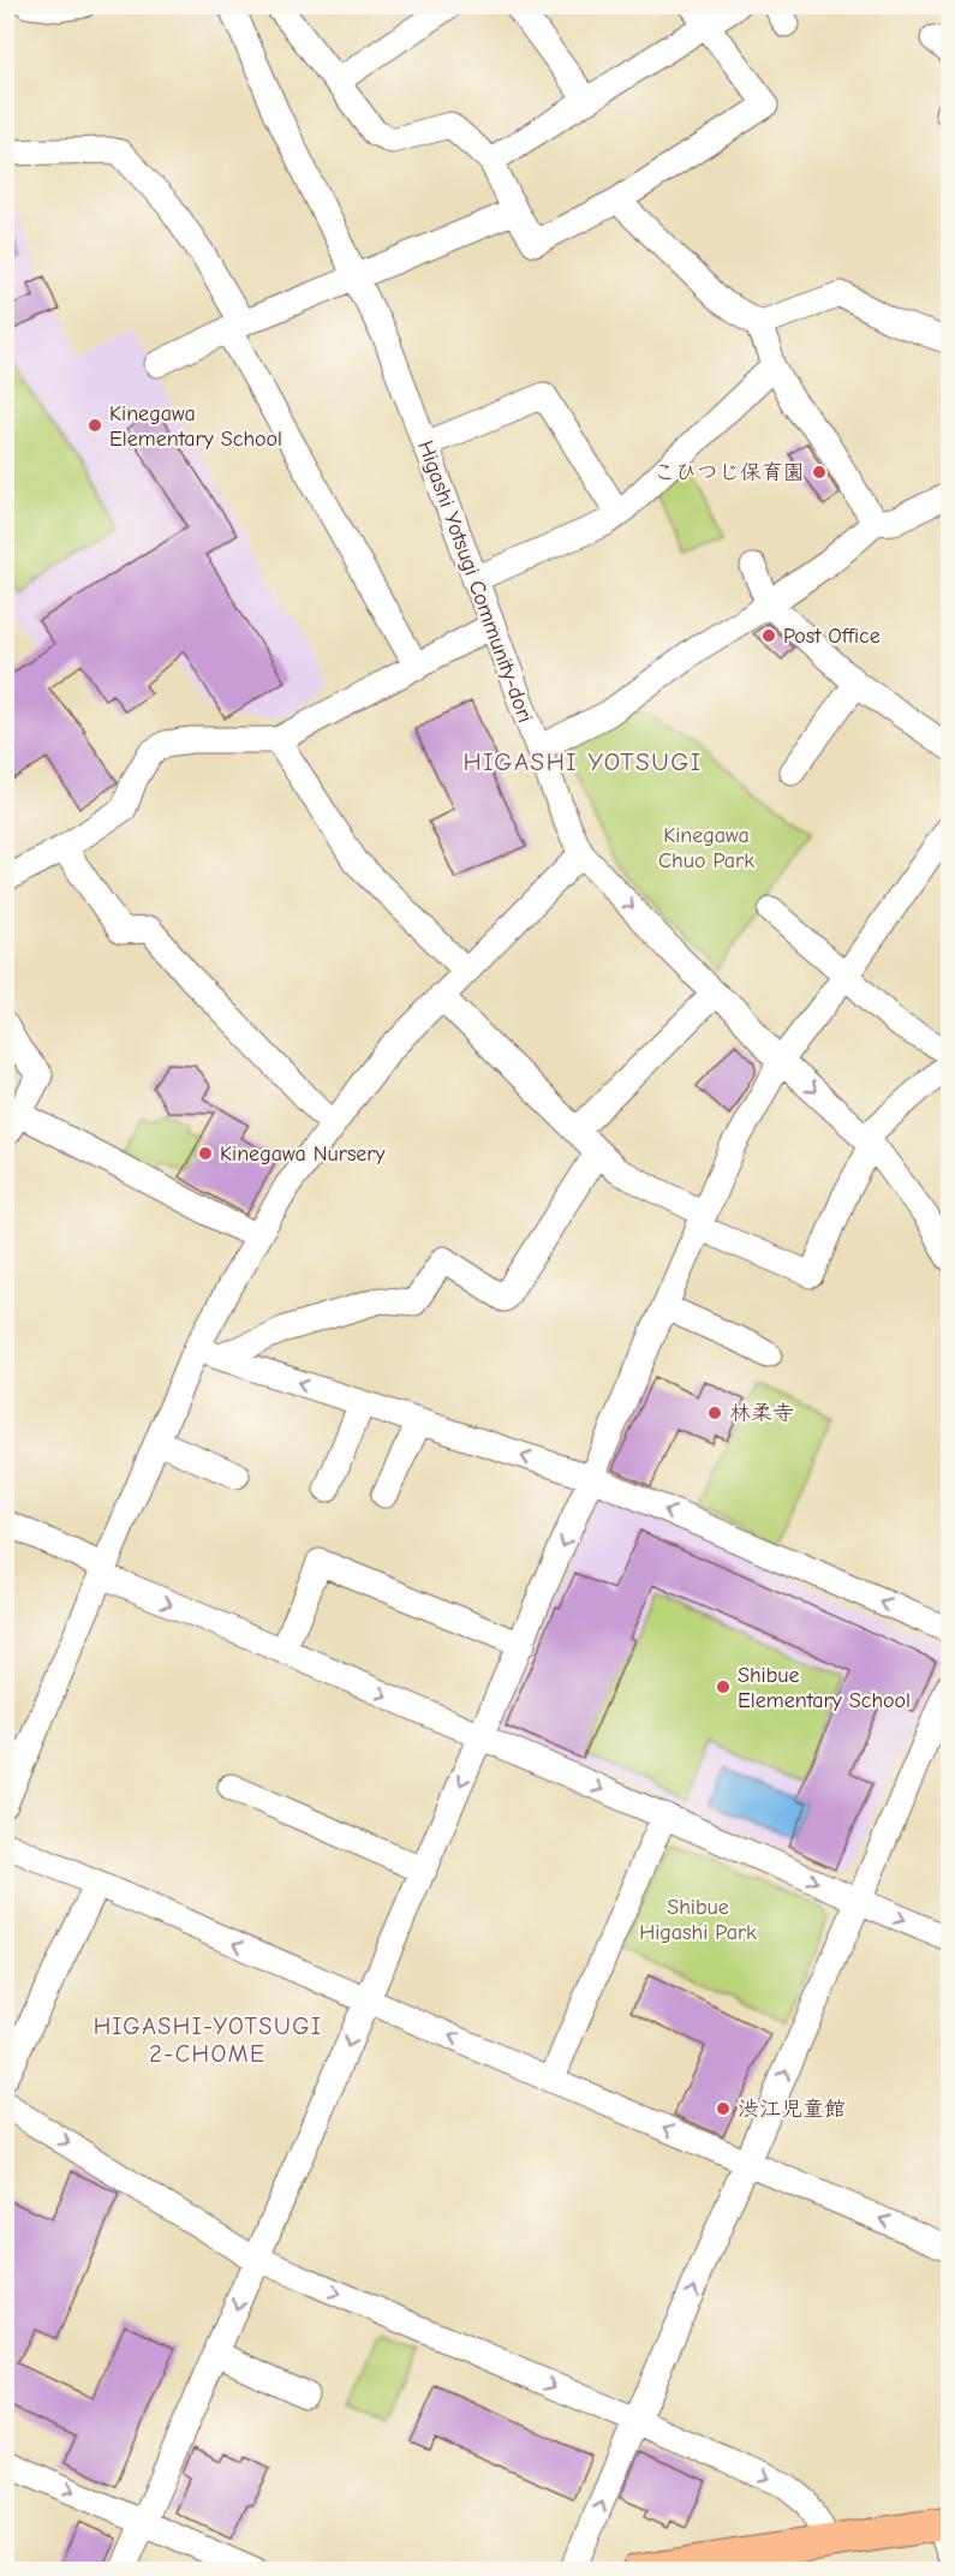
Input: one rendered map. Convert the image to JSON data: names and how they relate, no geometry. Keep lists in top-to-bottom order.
{
  "streets": {
    "street": ["Higashi Yotsugi Community-dori"]
  },
  "districts": ["HIGASHI YOTSUGI", "HIGASHI-YOTSUGI 2-CHOME"],
  "parks": ["Kinegawa Chuo Park", "Shibue Higashi Park"],
  "places": [
    "Kinegawa Elementary School",
    "こひつじ保育園",
    "Post Office",
    "Kinegawa Nursery",
    "林柔寺",
    "Shibue Elementary School",
    "渋江児童館"
  ]
}
